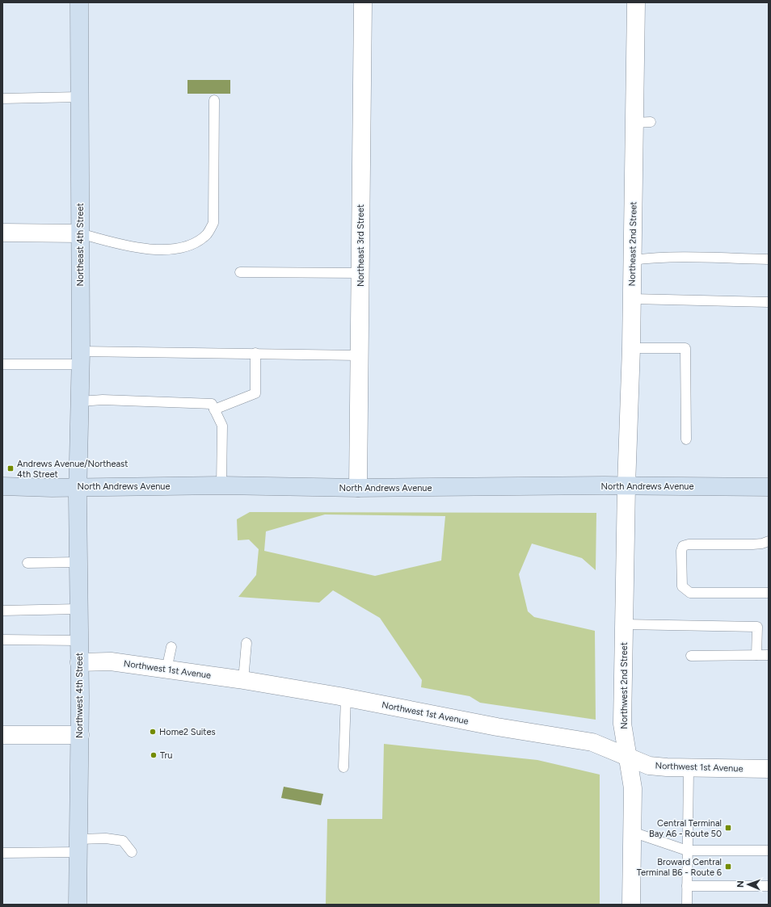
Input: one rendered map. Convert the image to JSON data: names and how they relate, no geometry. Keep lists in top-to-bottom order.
{
  "streets": {
    "street": [
      "Northeast 2nd Street",
      "Northeast 4th Street",
      "Northeast 3rd Street",
      "North Andrews Avenue",
      "Northwest 1st Avenue",
      "Northwest 2nd Street",
      "Northwest 4th Street"
    ]
  },
  "crossings": [
    ["Northeast 2nd Street", "North Andrews Avenue"],
    ["Northeast 2nd Street", "Northwest 2nd Street"],
    ["Northeast 4th Street", "North Andrews Avenue"],
    ["Northeast 4th Street", "Northwest 4th Street"],
    ["Northeast 3rd Street", "North Andrews Avenue"],
    ["North Andrews Avenue", "Northwest 2nd Street"],
    ["North Andrews Avenue", "Northwest 4th Street"],
    ["Northwest 1st Avenue", "Northwest 2nd Street"],
    ["Northwest 1st Avenue", "Northwest 4th Street"]
  ],
  "places": {
    "transit": ["Andrews Avenue/Northeast 4th Street", "Central Terminal Bay A6 - Route 50", "Broward Central Terminal B6 - Route 6"],
    "other": ["Home2 Suites", "Tru"]
  },
  "north": "left"
}
